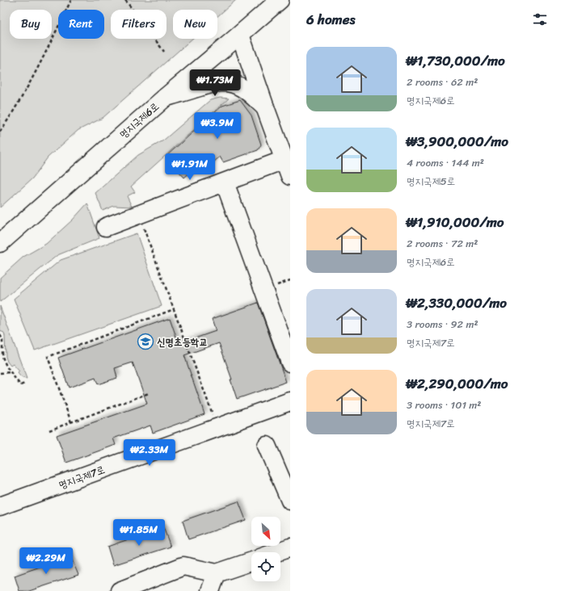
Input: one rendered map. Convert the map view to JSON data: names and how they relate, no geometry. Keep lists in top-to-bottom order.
{
  "streets": {
    "street": ["명지국제6로", "명지국제7로"]
  },
  "places": {
    "school or university": ["신명초등학교"]
  },
  "north": "bottom right",
  "page": {
    "heading": "6 homes",
    "chip": [
      "Buy",
      "Rent",
      "Filters",
      "New"
    ],
    "list": [
      {
        "name": "₩1,730,000/mo",
        "note": "2 rooms · 62 m² · 명지국제6로"
      },
      {
        "name": "₩3,900,000/mo",
        "note": "4 rooms · 144 m² · 명지국제5로"
      },
      {
        "name": "₩1,910,000/mo",
        "note": "2 rooms · 72 m² · 명지국제6로"
      },
      {
        "name": "₩2,330,000/mo",
        "note": "3 rooms · 92 m² · 명지국제7로"
      },
      {
        "name": "₩2,290,000/mo",
        "note": "3 rooms · 101 m² · 명지국제7로"
      }
    ],
    "price": [
      "₩1.73M",
      "₩3.9M",
      "₩1.91M",
      "₩2.33M",
      "₩1.85M",
      "₩2.29M"
    ]
  }
}
